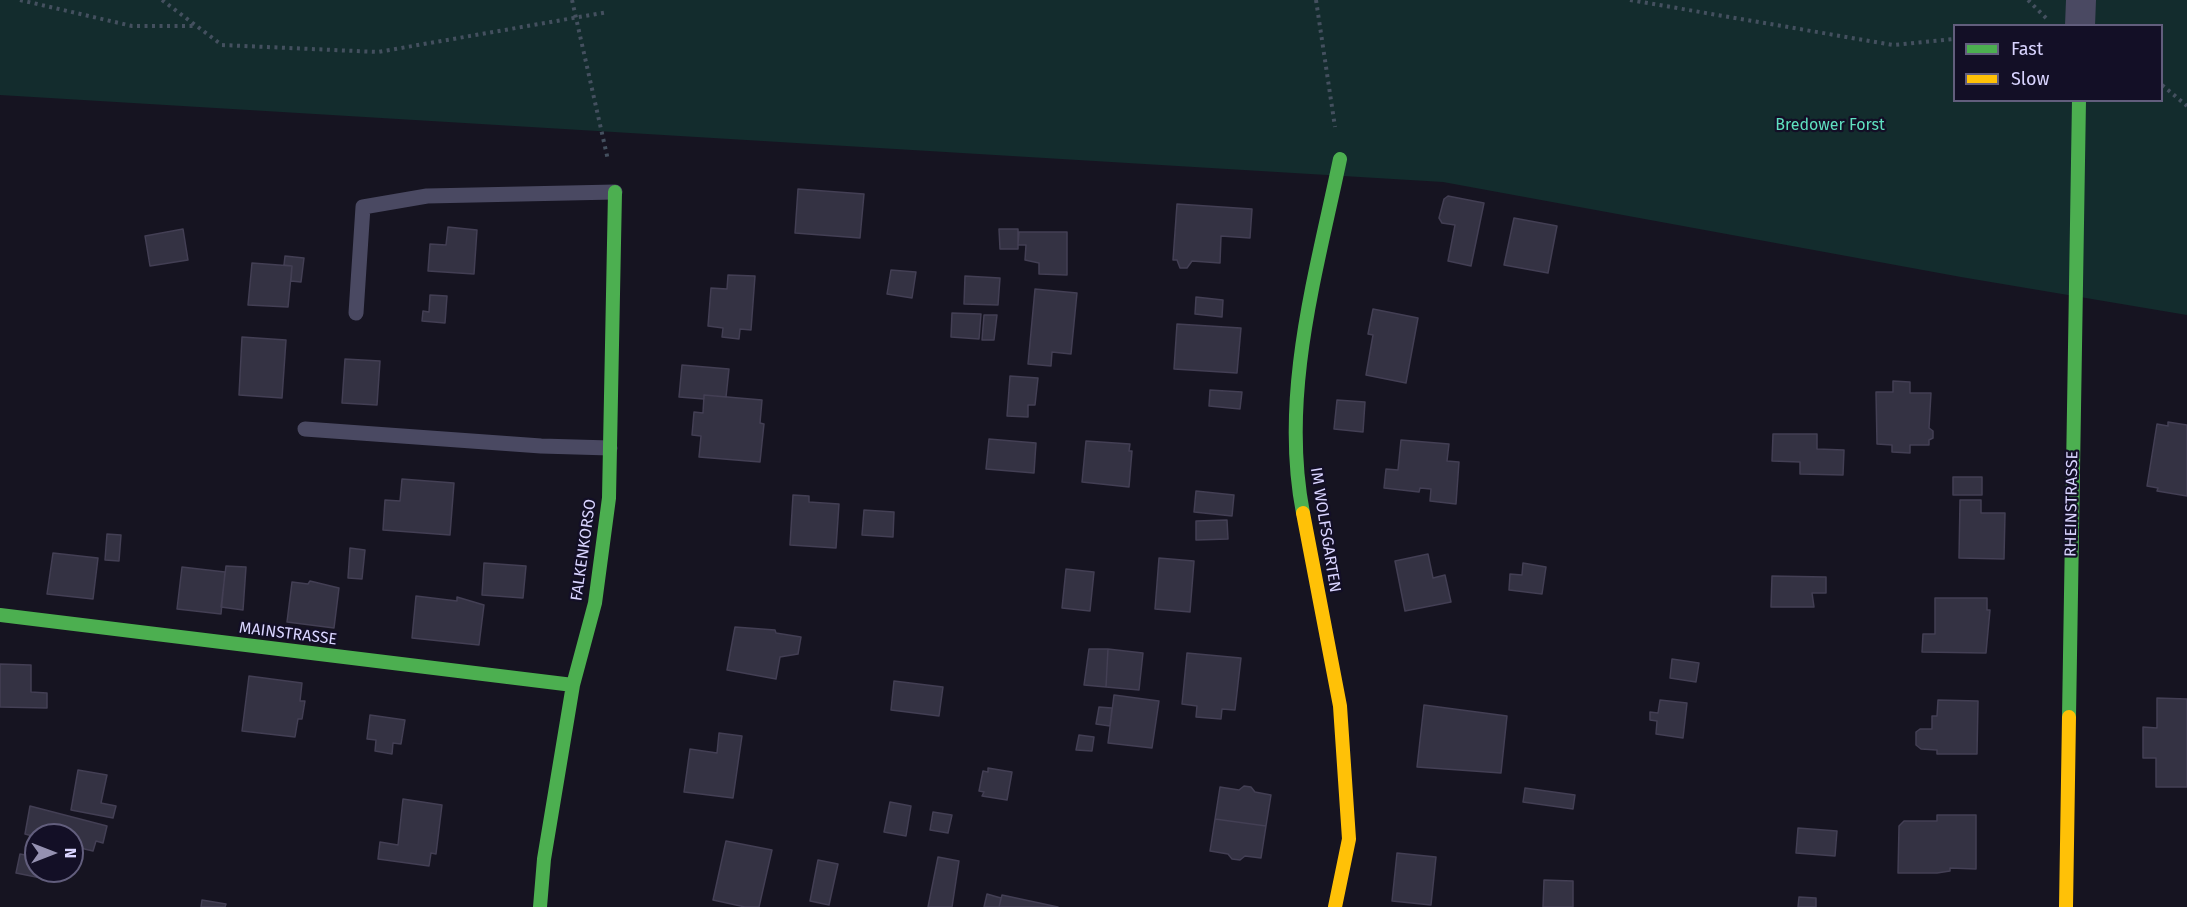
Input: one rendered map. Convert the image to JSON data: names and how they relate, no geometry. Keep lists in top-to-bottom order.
{
  "streets": {
    "street": [
      "RHEINSTRASSE",
      "IM WOLFSGARTEN",
      "FALKENKORSO",
      "MAINSTRASSE"
    ]
  },
  "crossings": [
    ["FALKENKORSO", "MAINSTRASSE"]
  ],
  "parks": ["Bredower Forst"],
  "legend": ["Fast", "Slow"],
  "north": "right"
}
